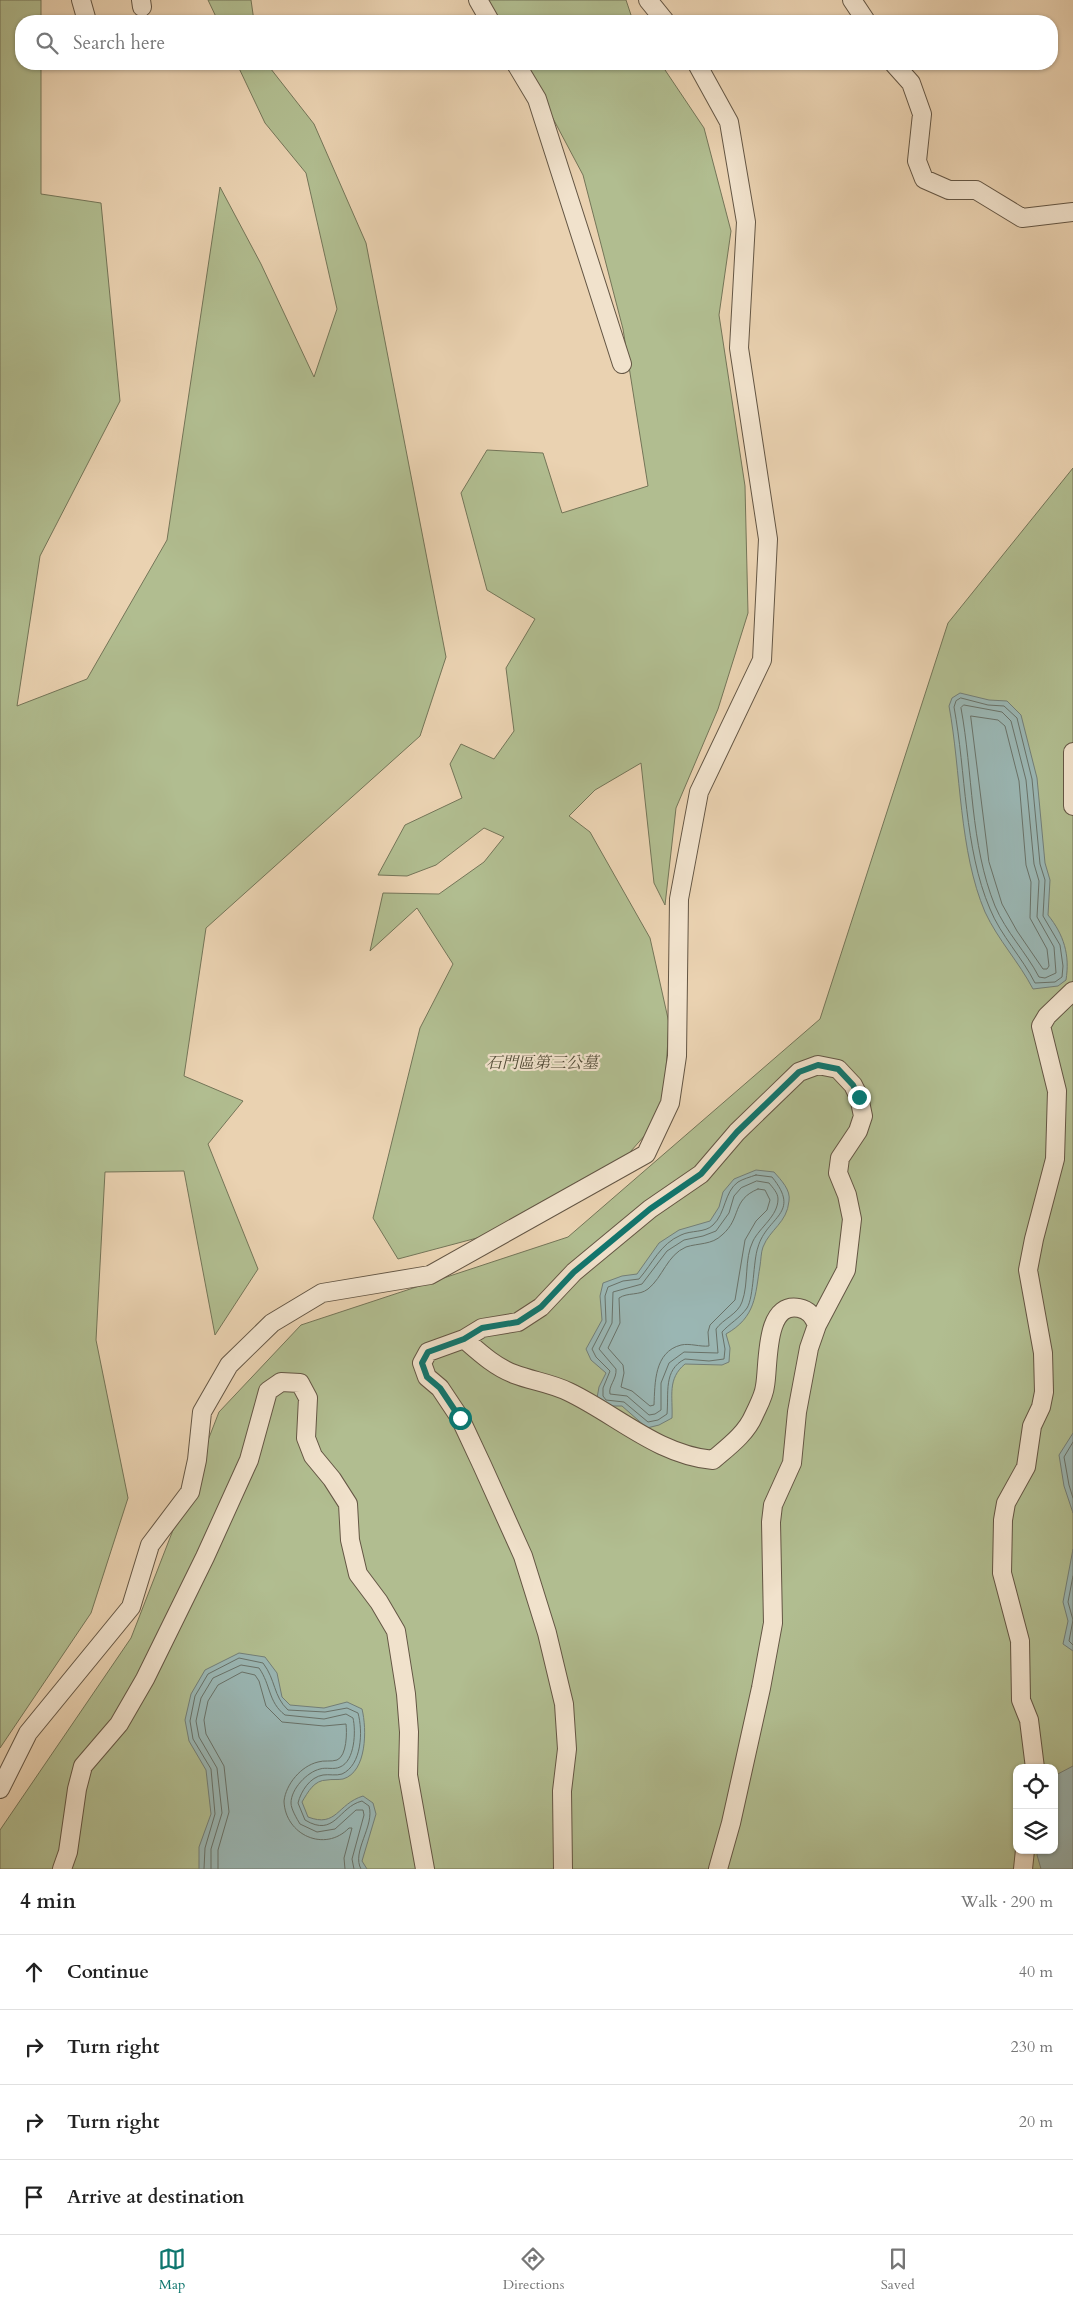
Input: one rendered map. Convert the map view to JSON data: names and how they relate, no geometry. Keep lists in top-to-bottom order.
{
  "parks": ["石門區第三公墓"],
  "page": {
    "search": "Search here",
    "heading": ["4 min", "Walk · 290 m"],
    "list": [
      ["Continue", "40 m"],
      ["Turn right", "230 m"],
      ["Turn right", "20 m"],
      "Arrive at destination"
    ],
    "nav": ["Map", "Directions", "Saved"]
  }
}
